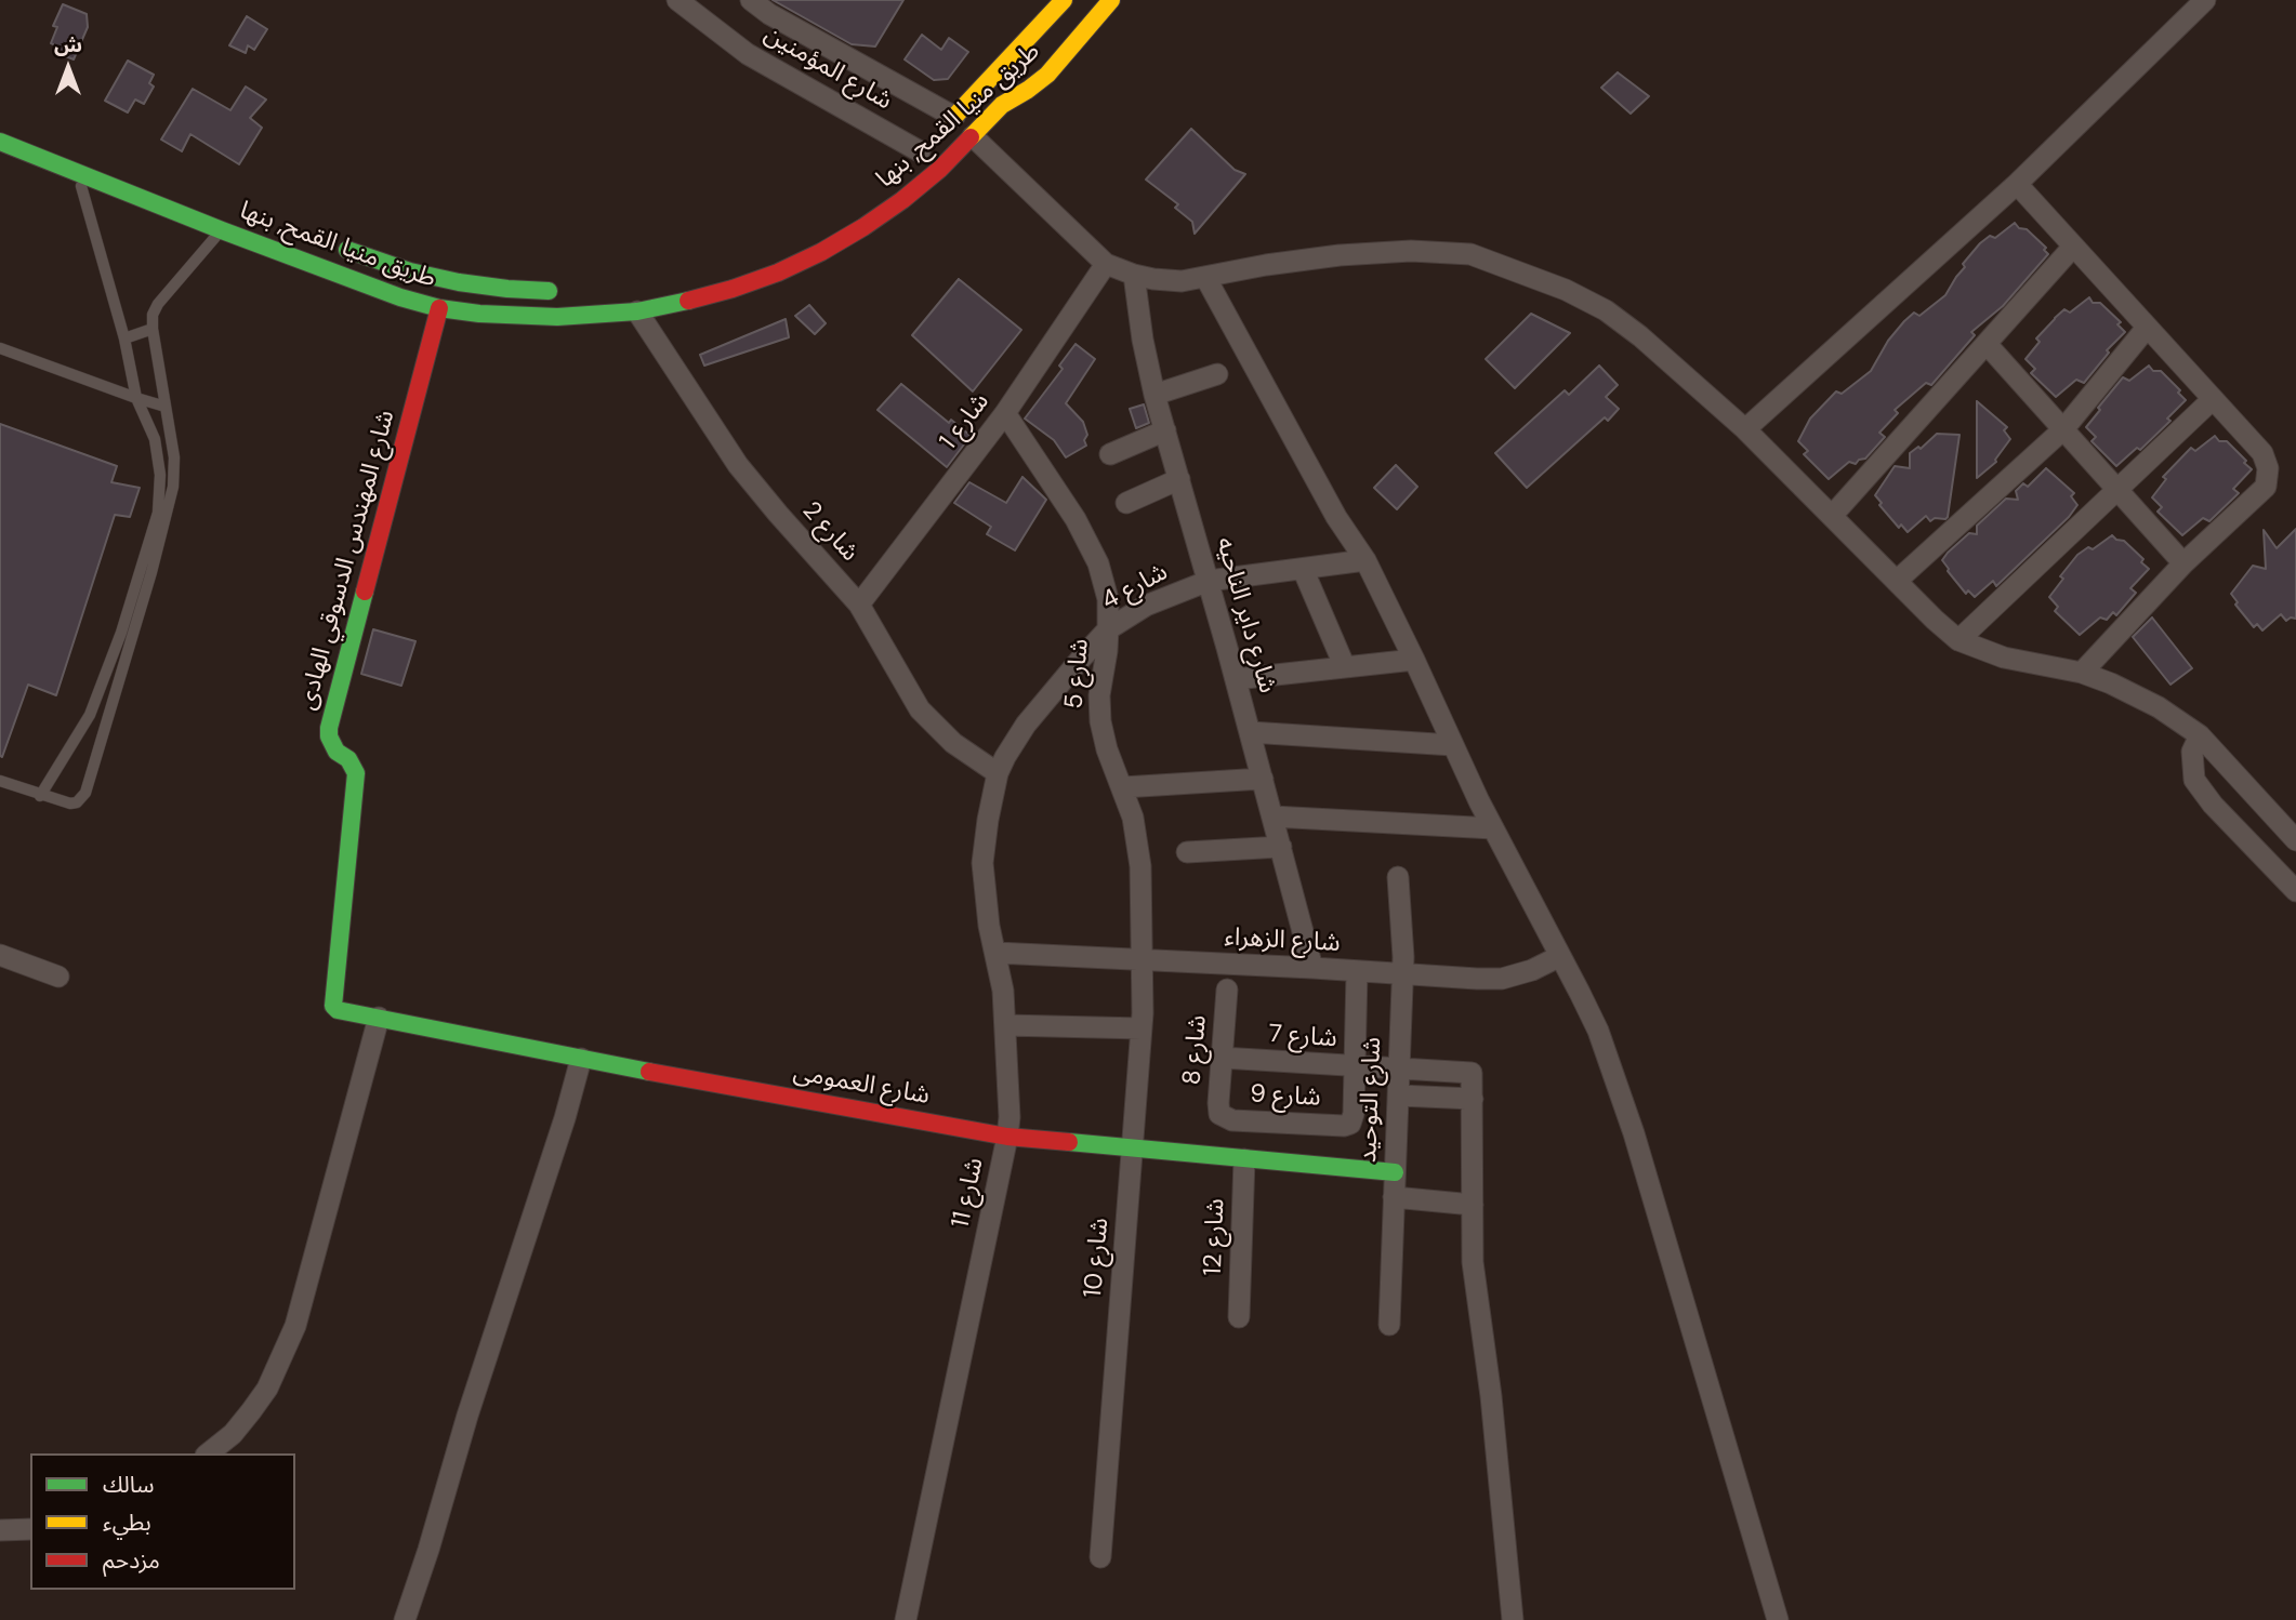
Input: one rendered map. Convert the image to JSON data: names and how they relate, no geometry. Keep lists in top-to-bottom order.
{
  "streets": {
    "main road": ["طريق منيا القمح, بنها", "شارع المهندس الدسوقي الهادى", "شارع العمومى"],
    "street": [
      "شارع المؤمنين",
      "شارع 1",
      "شارع 2",
      "شارع 4",
      "شارع داير الناحيه",
      "شارع 5",
      "شارع الزهراء",
      "شارع 7",
      "شارع 8",
      "شارع 9",
      "شارع التوحيد",
      "شارع 11",
      "شارع 12",
      "شارع 10"
    ]
  },
  "crossings": [
    ["شارع المؤمنين", "طريق منيا القمح, بنها"],
    ["طريق منيا القمح, بنها", "شارع 2"],
    ["طريق منيا القمح, بنها", "شارع المهندس الدسوقي الهادى"],
    ["شارع 1", "شارع 2"],
    ["شارع 1", "شارع 5"],
    ["شارع 2", "شارع 4"],
    ["شارع 2", "شارع 11"],
    ["شارع المهندس الدسوقي الهادى", "شارع العمومى"],
    ["شارع 4", "شارع داير الناحيه"],
    ["شارع 4", "شارع 5"],
    ["شارع 4", "شارع 11"],
    ["شارع داير الناحيه", "شارع الزهراء"],
    ["شارع 5", "شارع الزهراء"],
    ["شارع 5", "شارع 10"],
    ["شارع الزهراء", "شارع التوحيد"],
    ["شارع الزهراء", "شارع 11"],
    ["شارع الزهراء", "شارع 10"],
    ["شارع 7", "شارع 8"],
    ["شارع 7", "شارع 9"],
    ["شارع 7", "شارع التوحيد"],
    ["شارع 8", "شارع 9"],
    ["شارع العمومى", "شارع التوحيد"],
    ["شارع العمومى", "شارع 11"],
    ["شارع العمومى", "شارع 12"],
    ["شارع العمومى", "شارع 10"]
  ],
  "legend": ["سالك", "بطيء", "مزدحم"],
  "north": "top"
}
